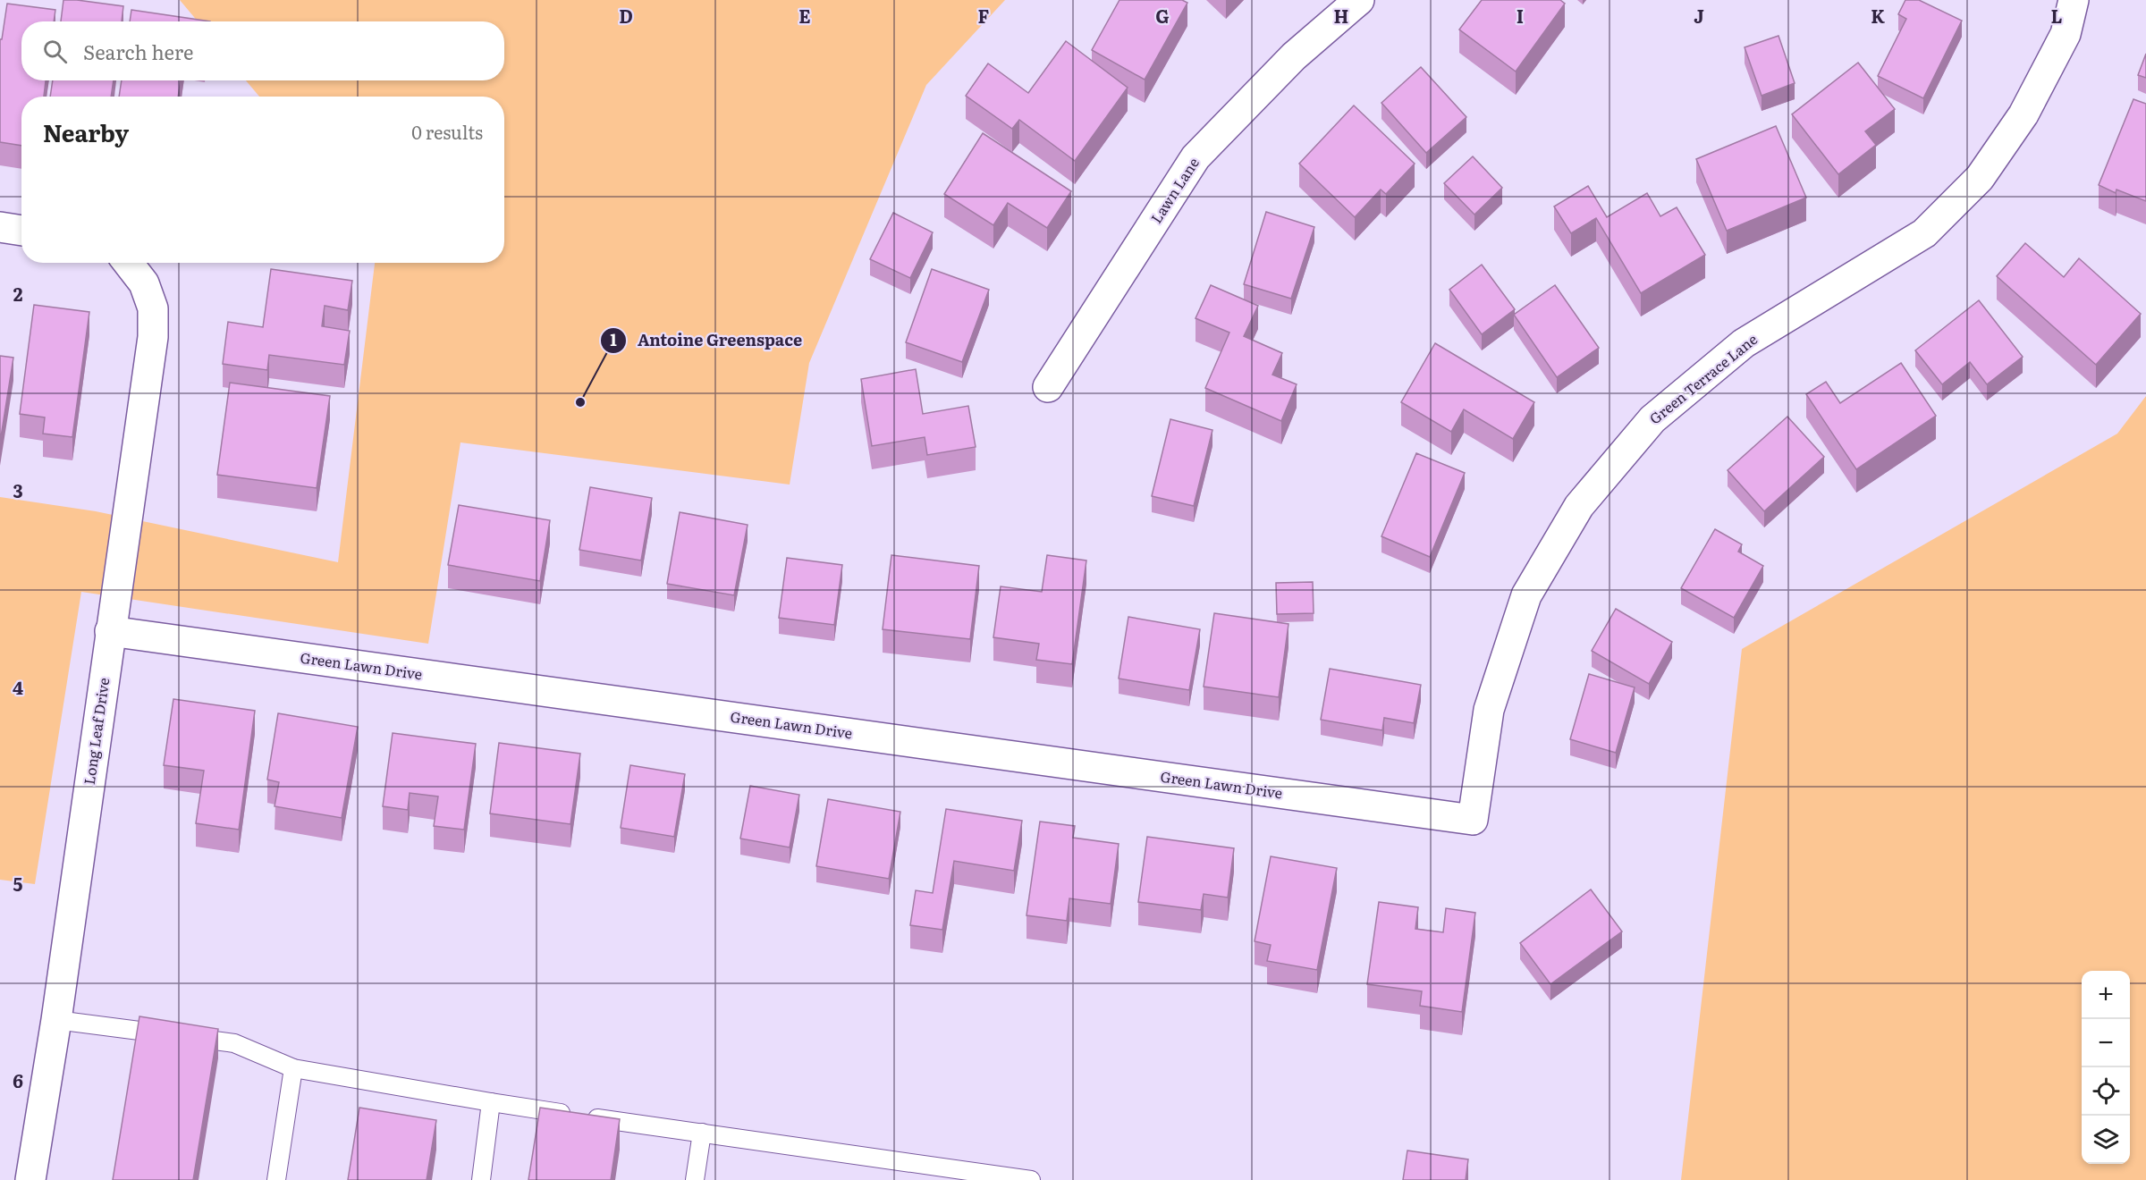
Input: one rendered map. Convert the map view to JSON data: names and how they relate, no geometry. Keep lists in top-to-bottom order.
{
  "streets": {
    "street": [
      "Lawn Lane",
      "Green Terrace Lane",
      "Green Lawn Drive",
      "Long Leaf Drive"
    ]
  },
  "crossings": [
    ["Green Terrace Lane", "Green Lawn Drive"],
    ["Green Lawn Drive", "Long Leaf Drive"]
  ],
  "places": ["Antoine Greenspace"],
  "page": {
    "search": "Search here",
    "heading": ["Nearby", "0 results"],
    "map_buttons": ["+", "−"]
  },
  "grid": {
    "columns": [
      "D",
      "E",
      "F",
      "G",
      "H",
      "I",
      "J",
      "K",
      "L"
    ],
    "rows": [
      "2",
      "3",
      "4",
      "5",
      "6"
    ]
  }
}
